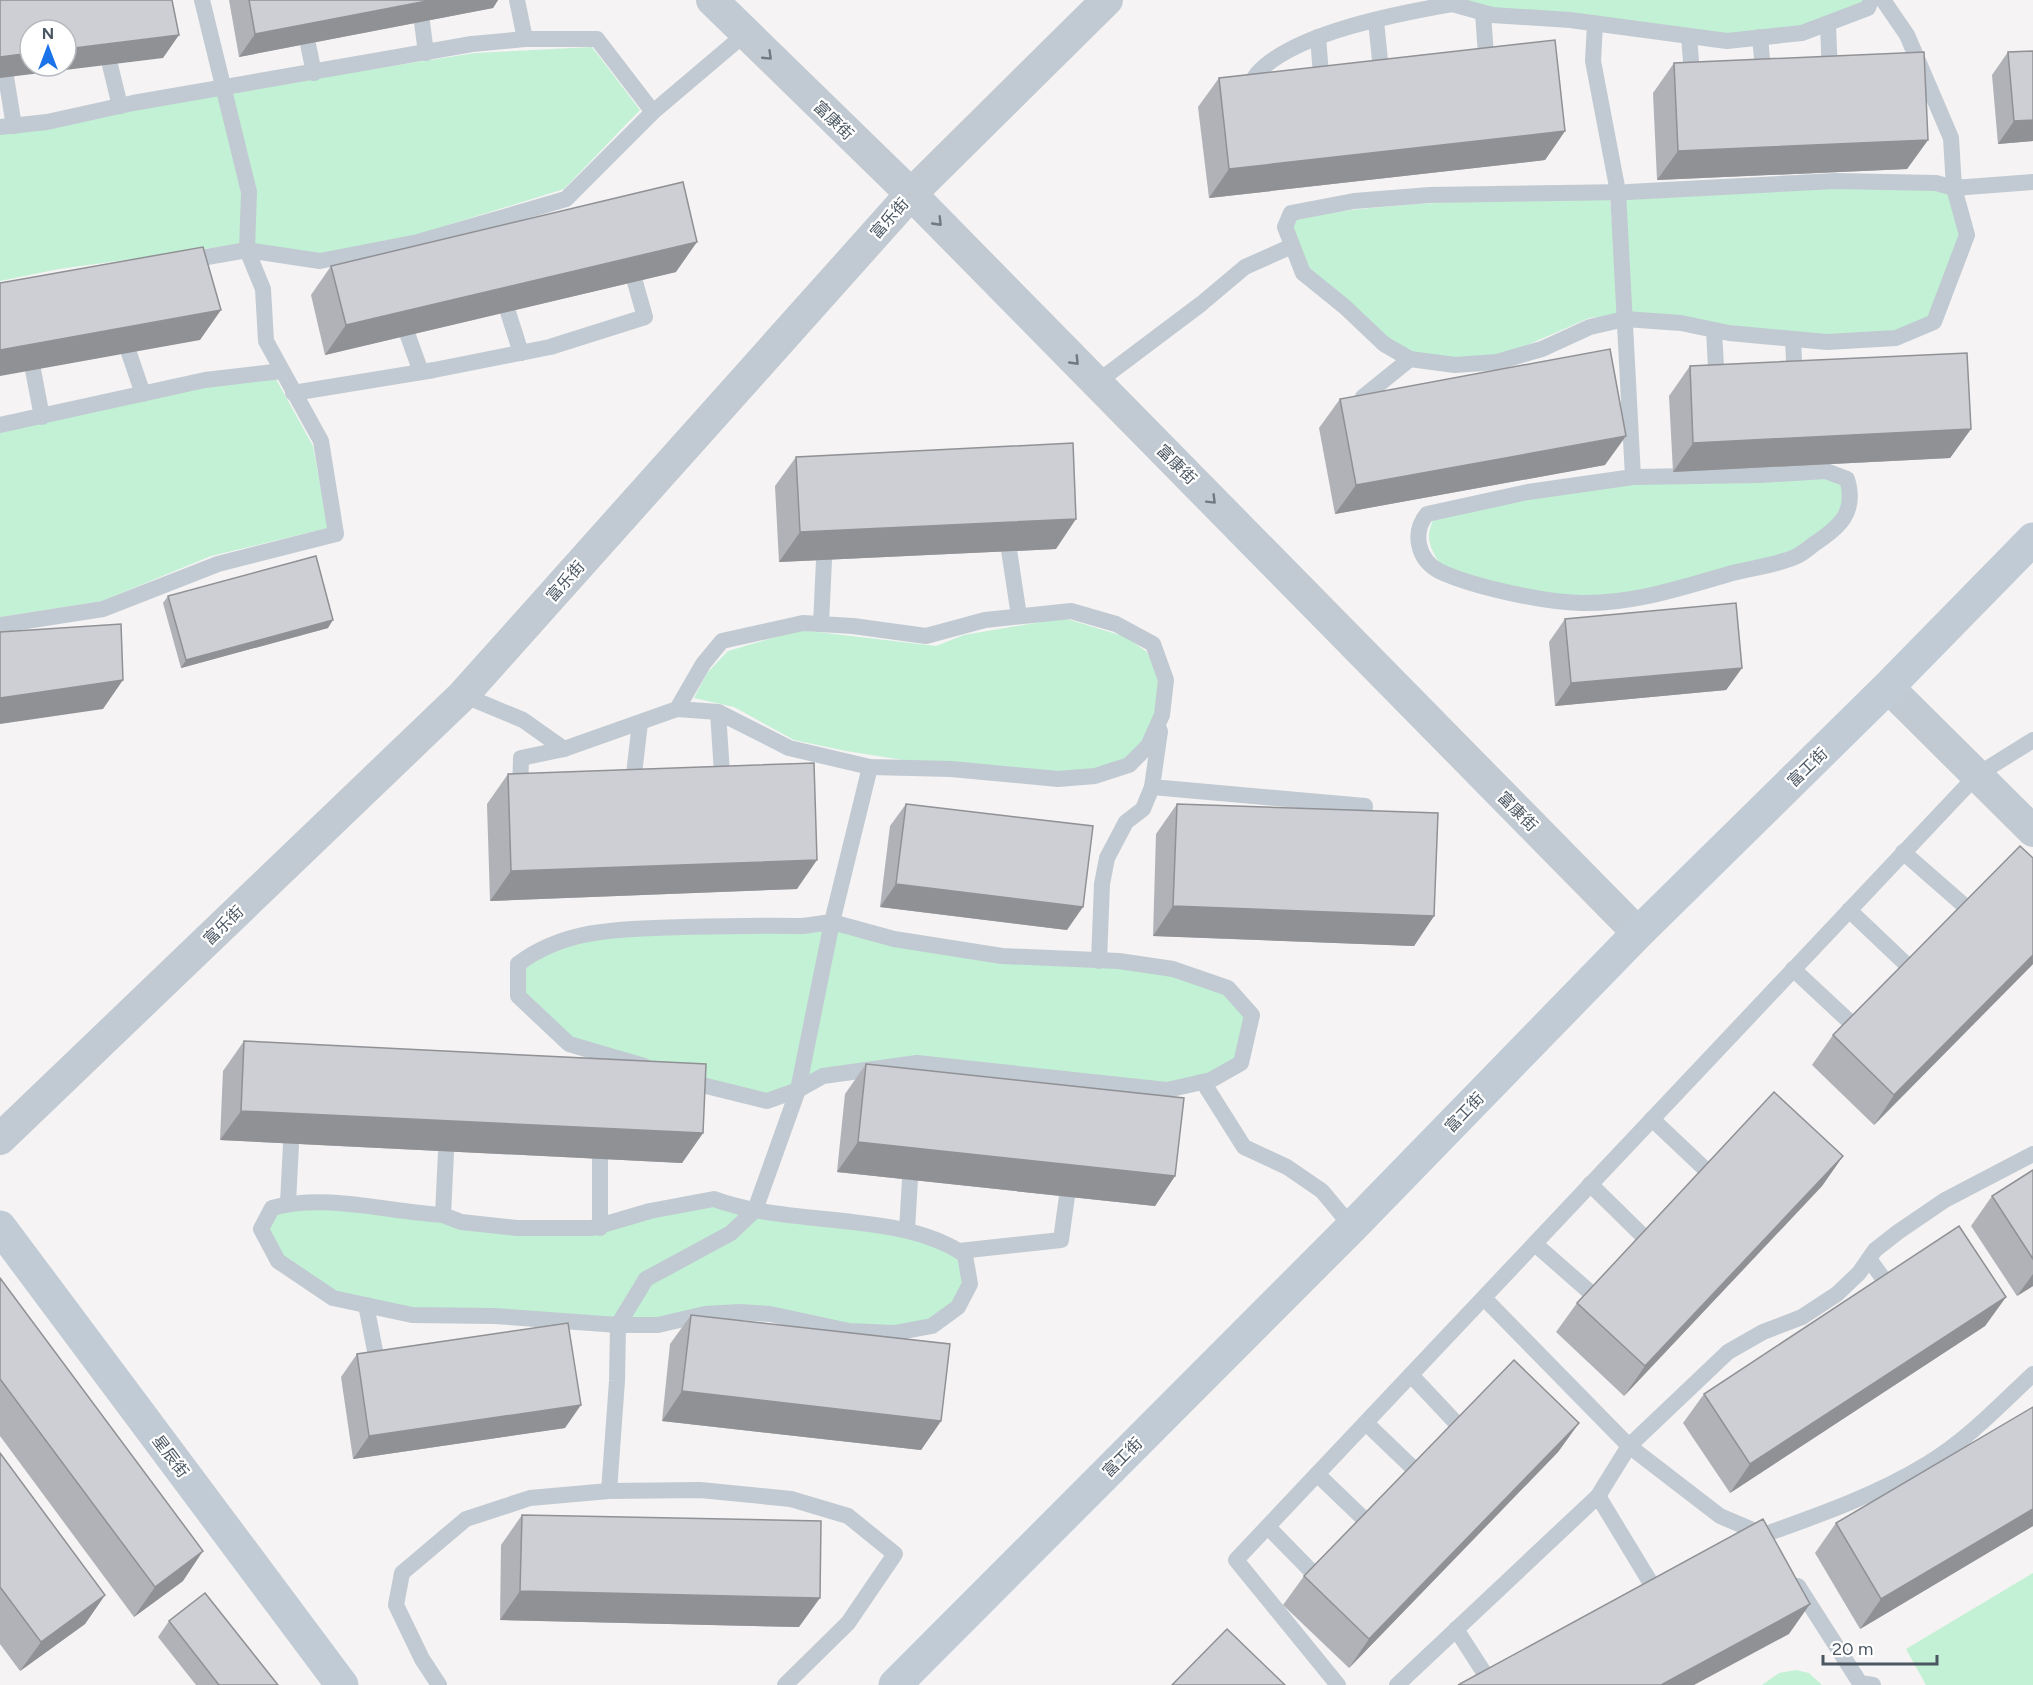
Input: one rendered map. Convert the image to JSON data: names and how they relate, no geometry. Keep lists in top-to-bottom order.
{
  "streets": {
    "street": [
      "富康街",
      "富乐街",
      "富工街",
      "星辰街"
    ]
  },
  "crossings": [
    ["富康街", "富乐街"],
    ["富康街", "富工街"]
  ],
  "one_way": ["富康街"],
  "scale_bar": "20 m",
  "north": "top"
}
